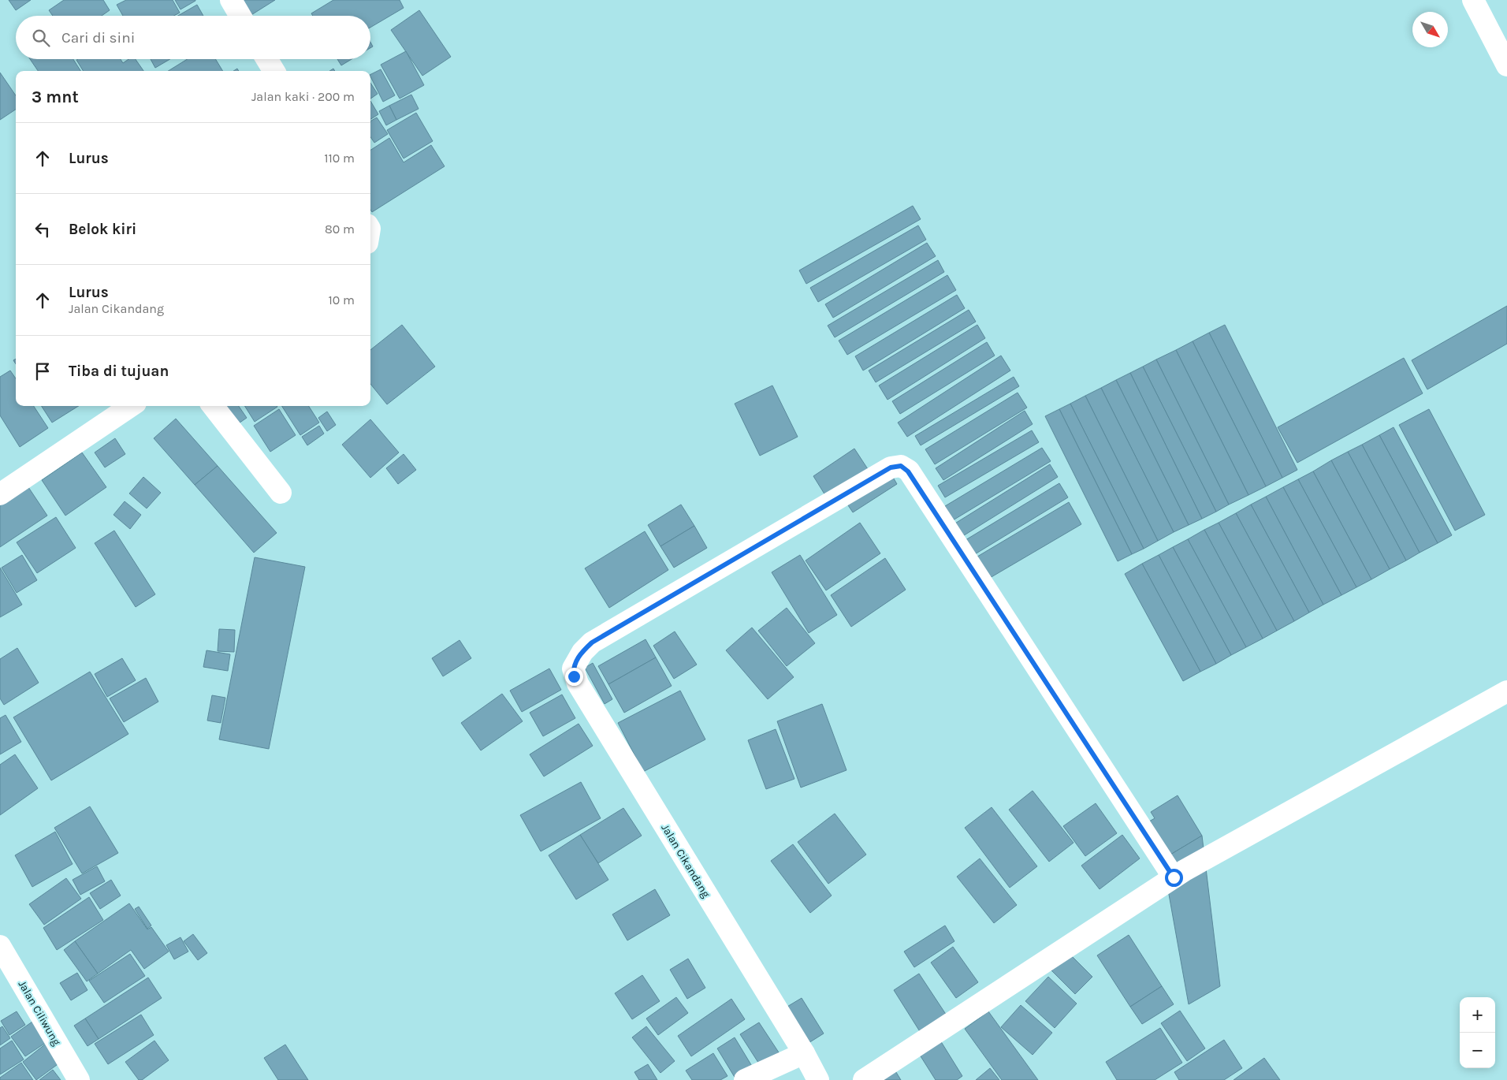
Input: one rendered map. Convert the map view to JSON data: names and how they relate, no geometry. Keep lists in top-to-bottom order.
{
  "streets": {
    "street": ["Jalan Cikandang", "Jalan Ciliwung"]
  },
  "north": "bottom right",
  "page": {
    "search": "Cari di sini",
    "heading": ["3 mnt", "Jalan kaki · 200 m"],
    "list": [
      ["Lurus", "110 m"],
      ["Belok kiri", "80 m"],
      ["Lurus", "Jalan Cikandang", "10 m"],
      "Tiba di tujuan"
    ],
    "map_buttons": ["+", "−"]
  }
}
